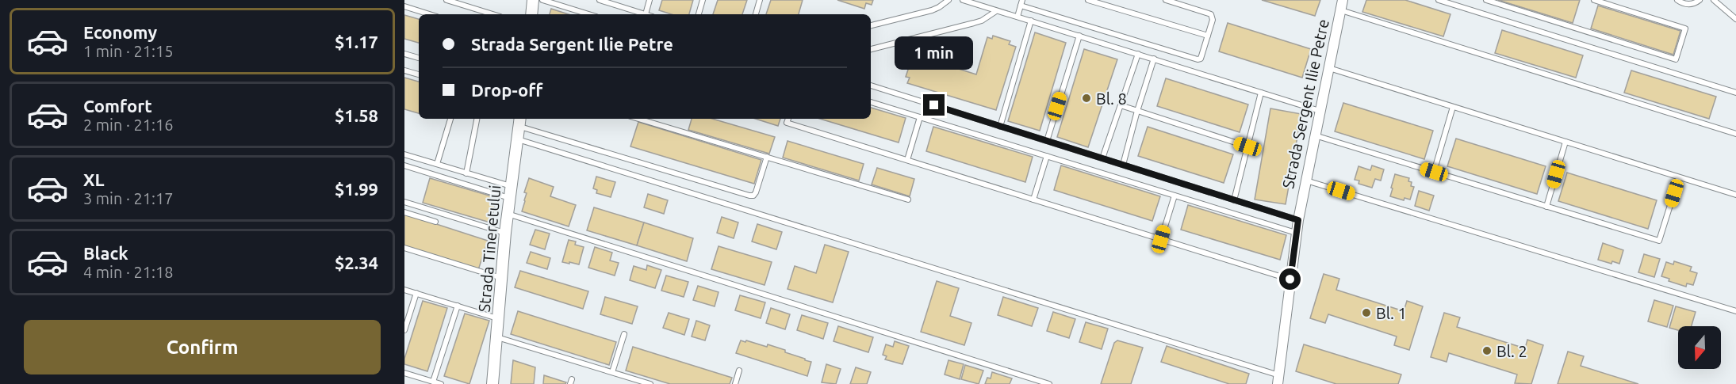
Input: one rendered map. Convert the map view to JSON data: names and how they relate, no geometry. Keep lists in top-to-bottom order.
{
  "streets": {
    "street": ["Strada Sergent Ilie Petre", "Strada Tineretului"]
  },
  "places": ["Bl. 8", "Bl. 1", "Bl. 2"],
  "north": "bottom",
  "page": {
    "list": [
      {
        "name": "Economy",
        "note": "1 min · 21:15",
        "value": "$1.17"
      },
      {
        "name": "Comfort",
        "note": "2 min · 21:16",
        "value": "$1.58"
      },
      {
        "name": "XL",
        "note": "3 min · 21:17",
        "value": "$1.99"
      },
      {
        "name": "Black",
        "note": "4 min · 21:18",
        "value": "$2.34"
      }
    ],
    "banner": ["Strada Sergent Ilie Petre", "Drop-off"],
    "bubble": "1 min",
    "buttons": "Confirm"
  }
}
